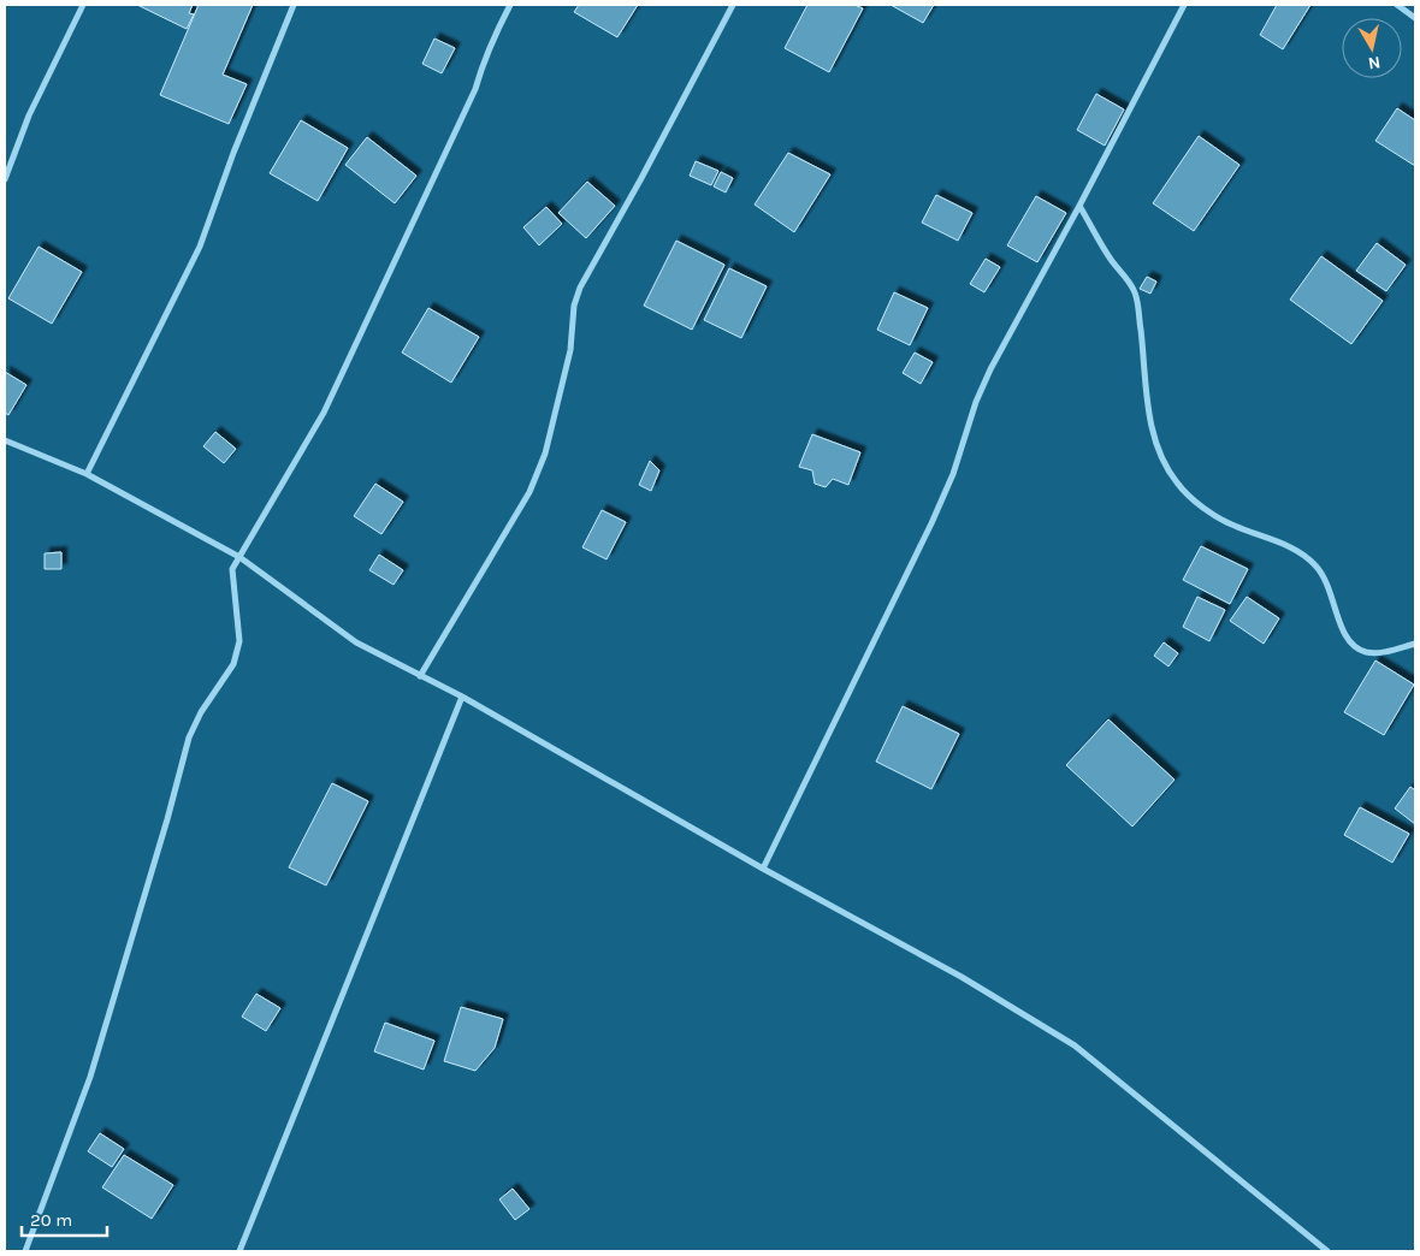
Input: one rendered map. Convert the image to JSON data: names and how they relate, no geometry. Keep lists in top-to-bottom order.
{
  "scale_bar": "20 m",
  "north": "bottom"
}
